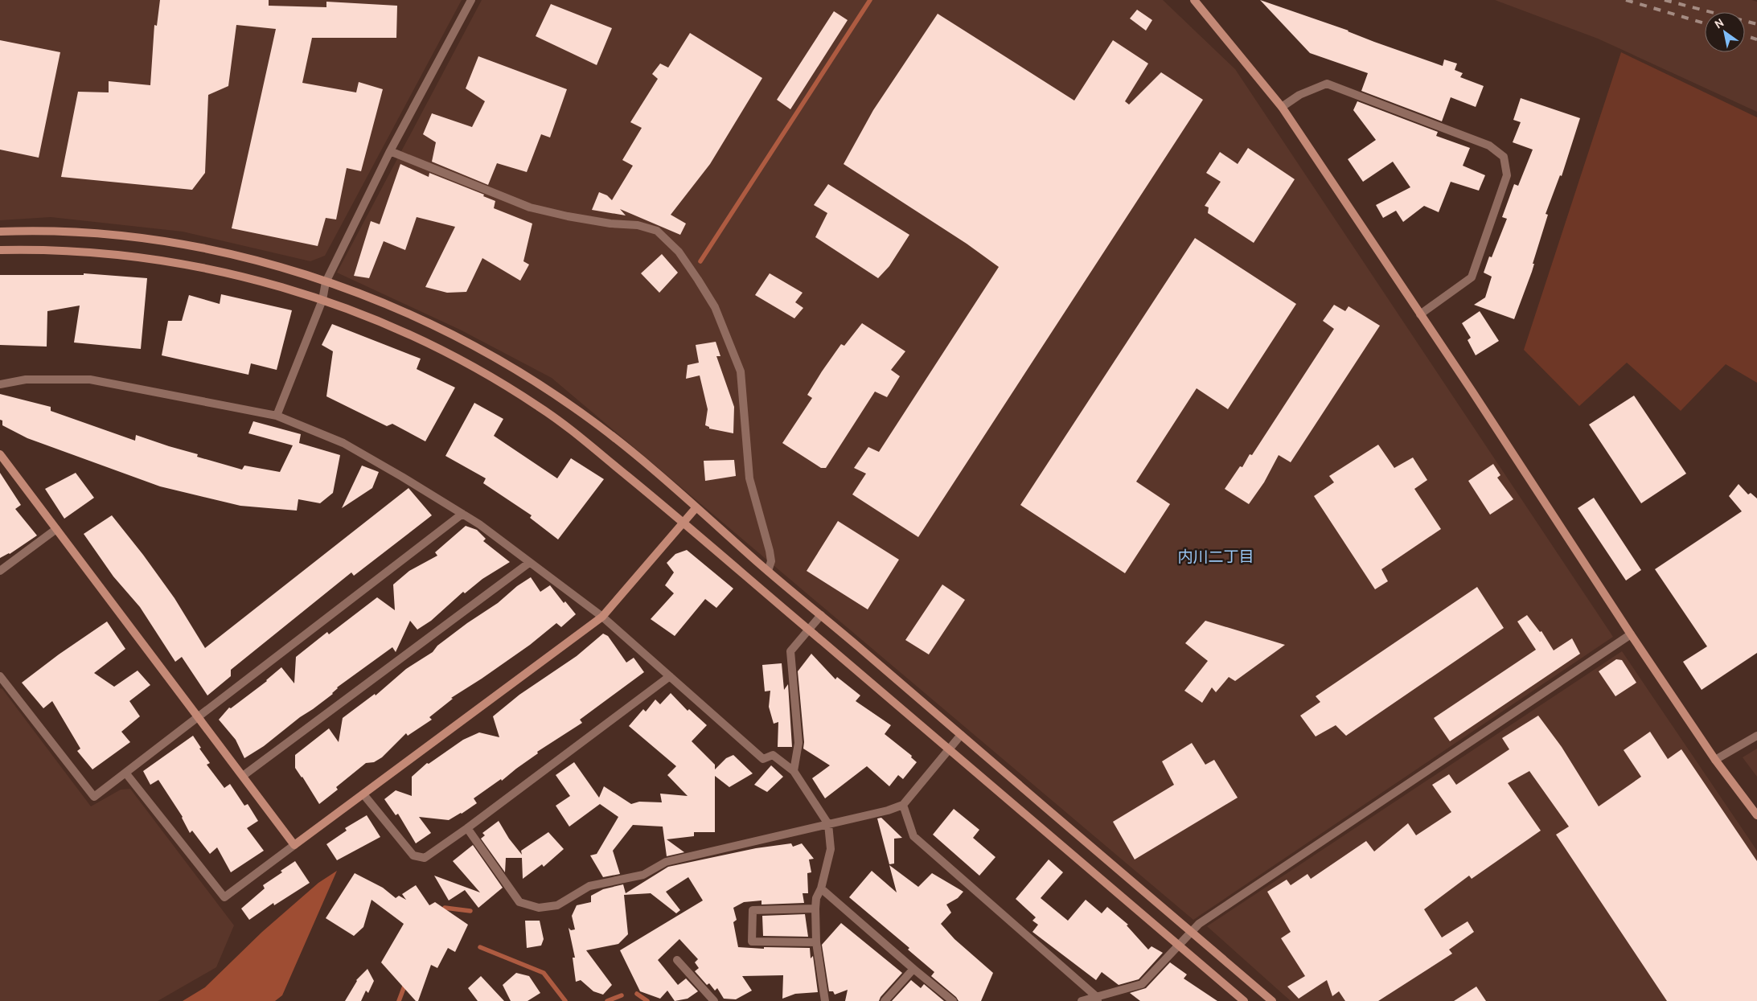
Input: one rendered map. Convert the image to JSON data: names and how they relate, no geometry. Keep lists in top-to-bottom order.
{
  "districts": ["内川二丁目"],
  "north": "top left"
}
